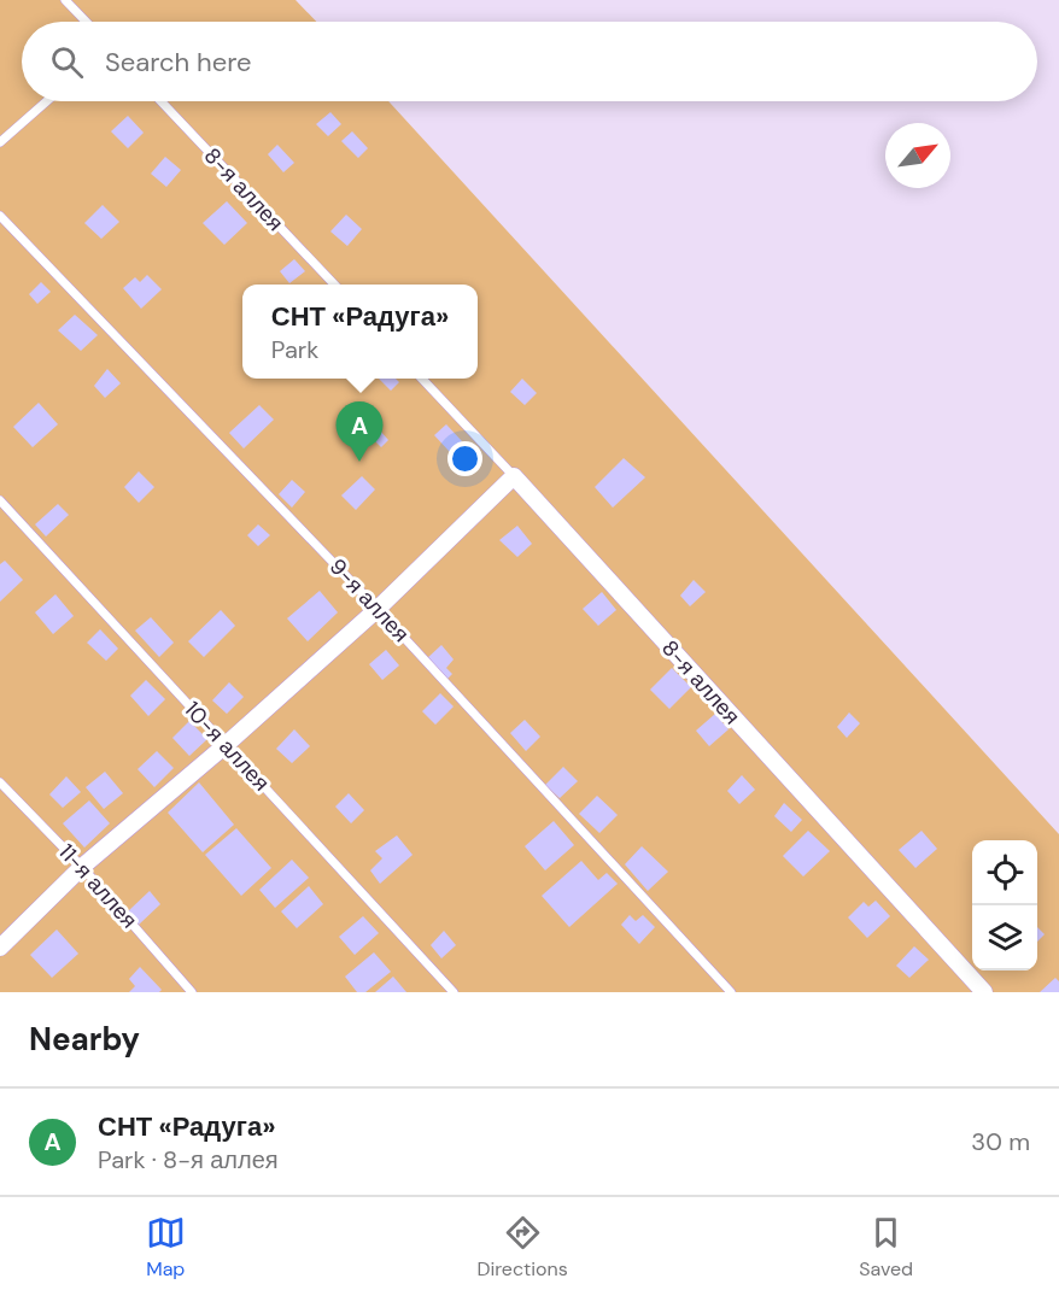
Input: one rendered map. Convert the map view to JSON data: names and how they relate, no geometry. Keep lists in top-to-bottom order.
{
  "streets": {
    "street": ["8-я аллея"],
    "lane": ["9-я аллея", "10-я аллея", "11-я аллея"]
  },
  "north": "top right",
  "page": {
    "search": "Search here",
    "popup": ["СНТ «Радуга»", "Park"],
    "pins": "A",
    "heading": "Nearby",
    "list": [
      {
        "mark": "A",
        "name": "СНТ «Радуга»",
        "note": "Park · 8-я аллея",
        "value": "30 m"
      }
    ],
    "nav": ["Map", "Directions", "Saved"]
  }
}
